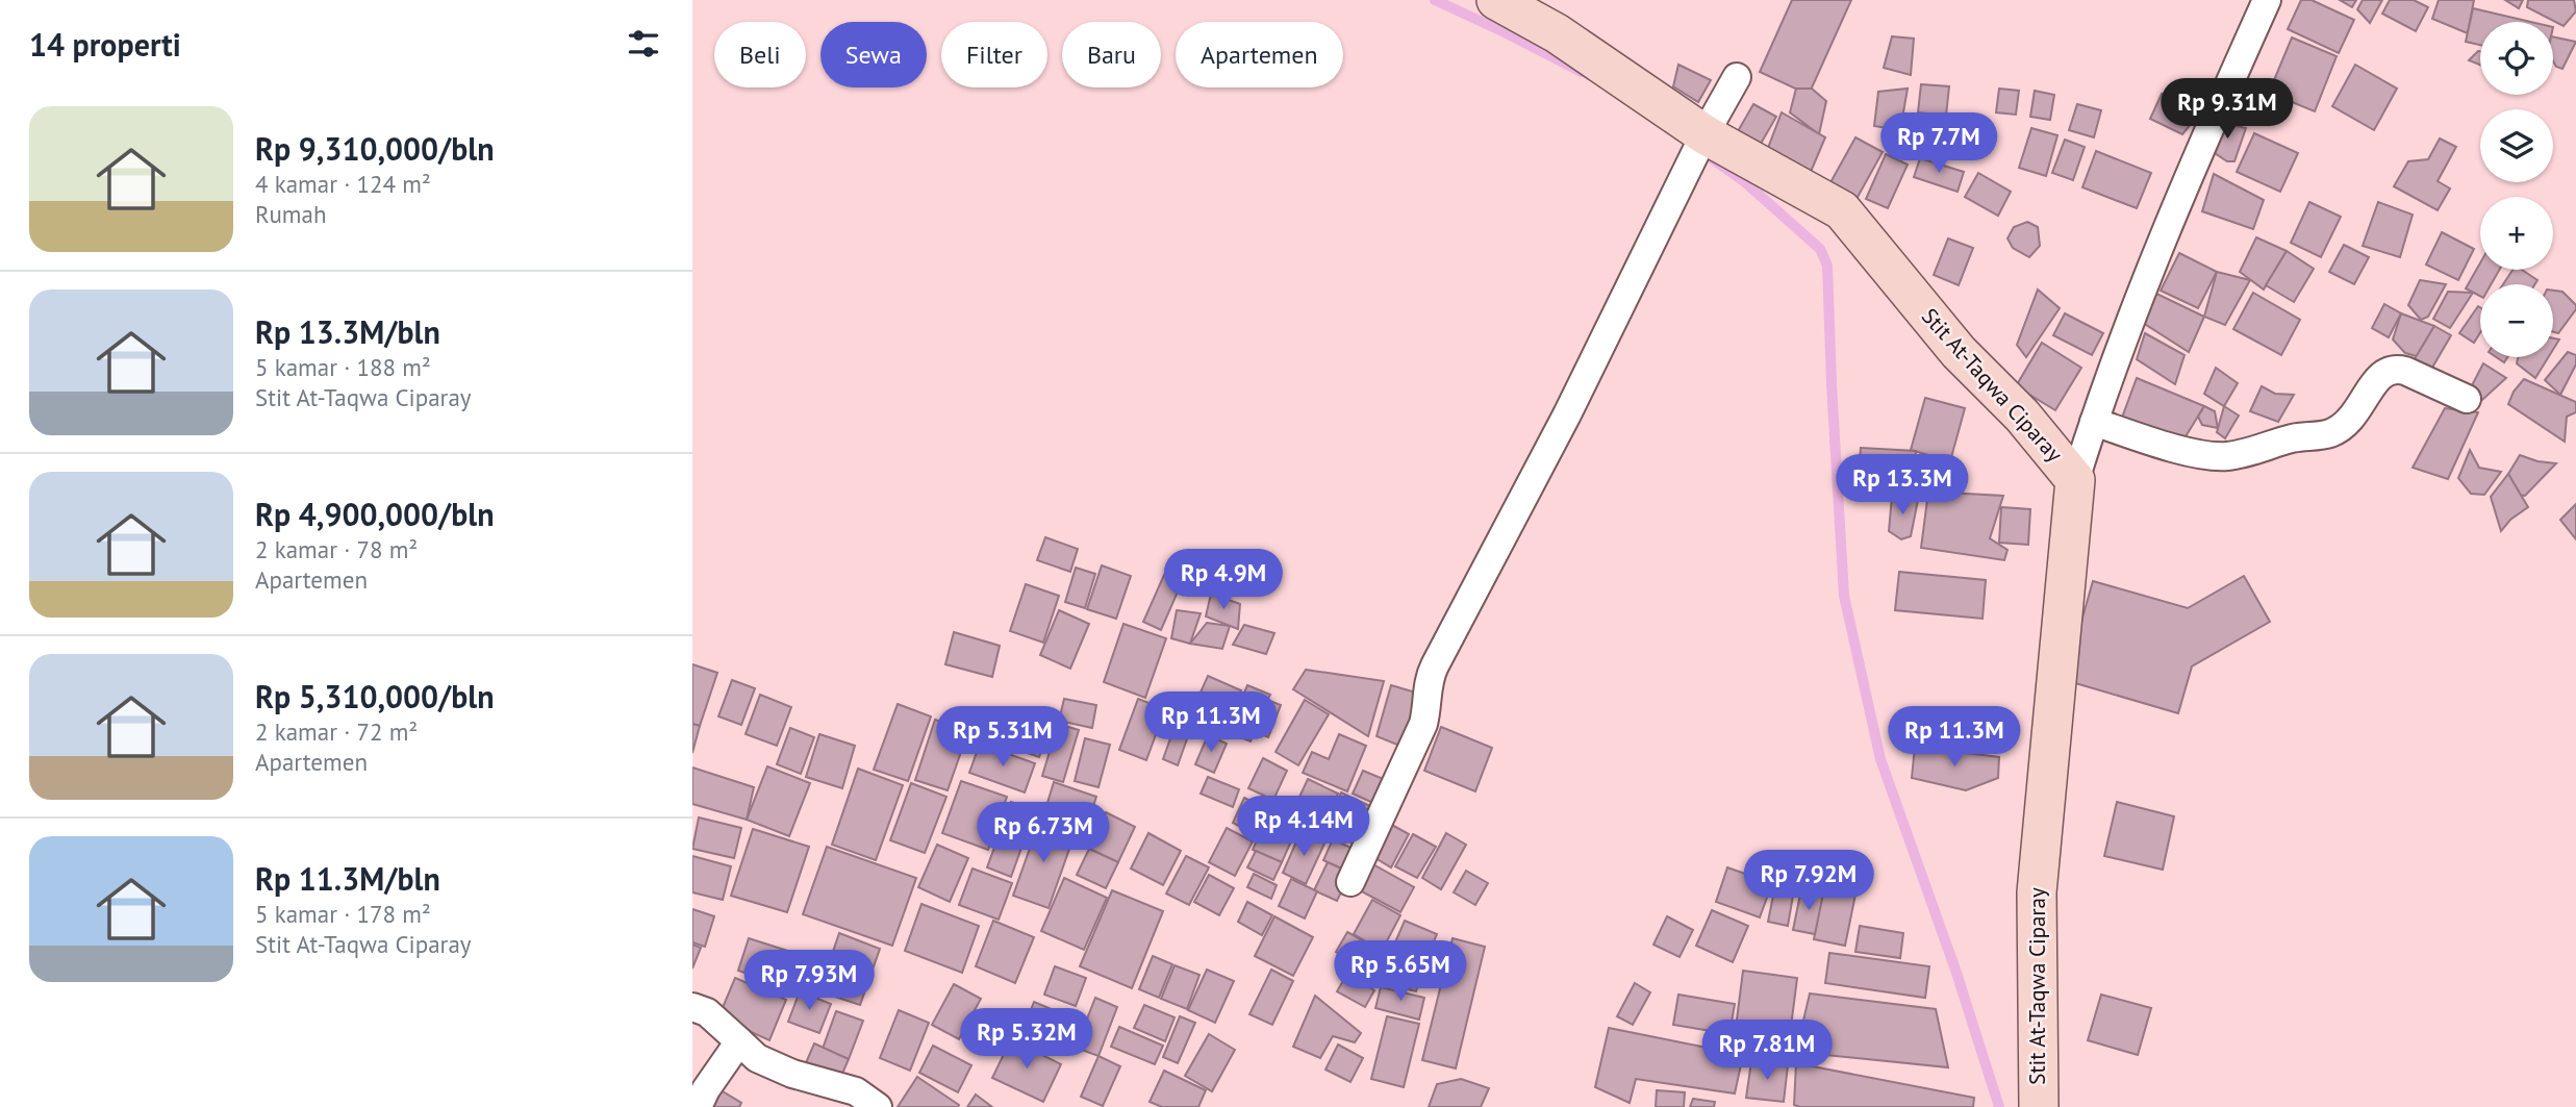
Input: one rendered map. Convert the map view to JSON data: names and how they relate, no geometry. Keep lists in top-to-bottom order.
{
  "streets": {
    "main road": ["Stit At-Taqwa Ciparay"]
  },
  "page": {
    "heading": "14 properti",
    "map_buttons": ["+", "−"],
    "chip": [
      "Beli",
      "Sewa",
      "Filter",
      "Baru",
      "Apartemen"
    ],
    "price": [
      "Rp 9.31M",
      "Rp 7.7M",
      "Rp 13.3M",
      "Rp 4.9M",
      "Rp 11.3M",
      "Rp 5.31M",
      "Rp 11.3M",
      "Rp 4.14M",
      "Rp 6.73M",
      "Rp 7.92M",
      "Rp 5.65M",
      "Rp 7.93M",
      "Rp 5.32M",
      "Rp 7.81M"
    ],
    "list": [
      {
        "name": "Rp 9,310,000/bln",
        "note": "4 kamar · 124 m² · Rumah"
      },
      {
        "name": "Rp 13.3M/bln",
        "note": "5 kamar · 188 m² · Stit At-Taqwa Ciparay"
      },
      {
        "name": "Rp 4,900,000/bln",
        "note": "2 kamar · 78 m² · Apartemen"
      },
      {
        "name": "Rp 5,310,000/bln",
        "note": "2 kamar · 72 m² · Apartemen"
      },
      {
        "name": "Rp 11.3M/bln",
        "note": "5 kamar · 178 m² · Stit At-Taqwa Ciparay"
      }
    ]
  }
}
